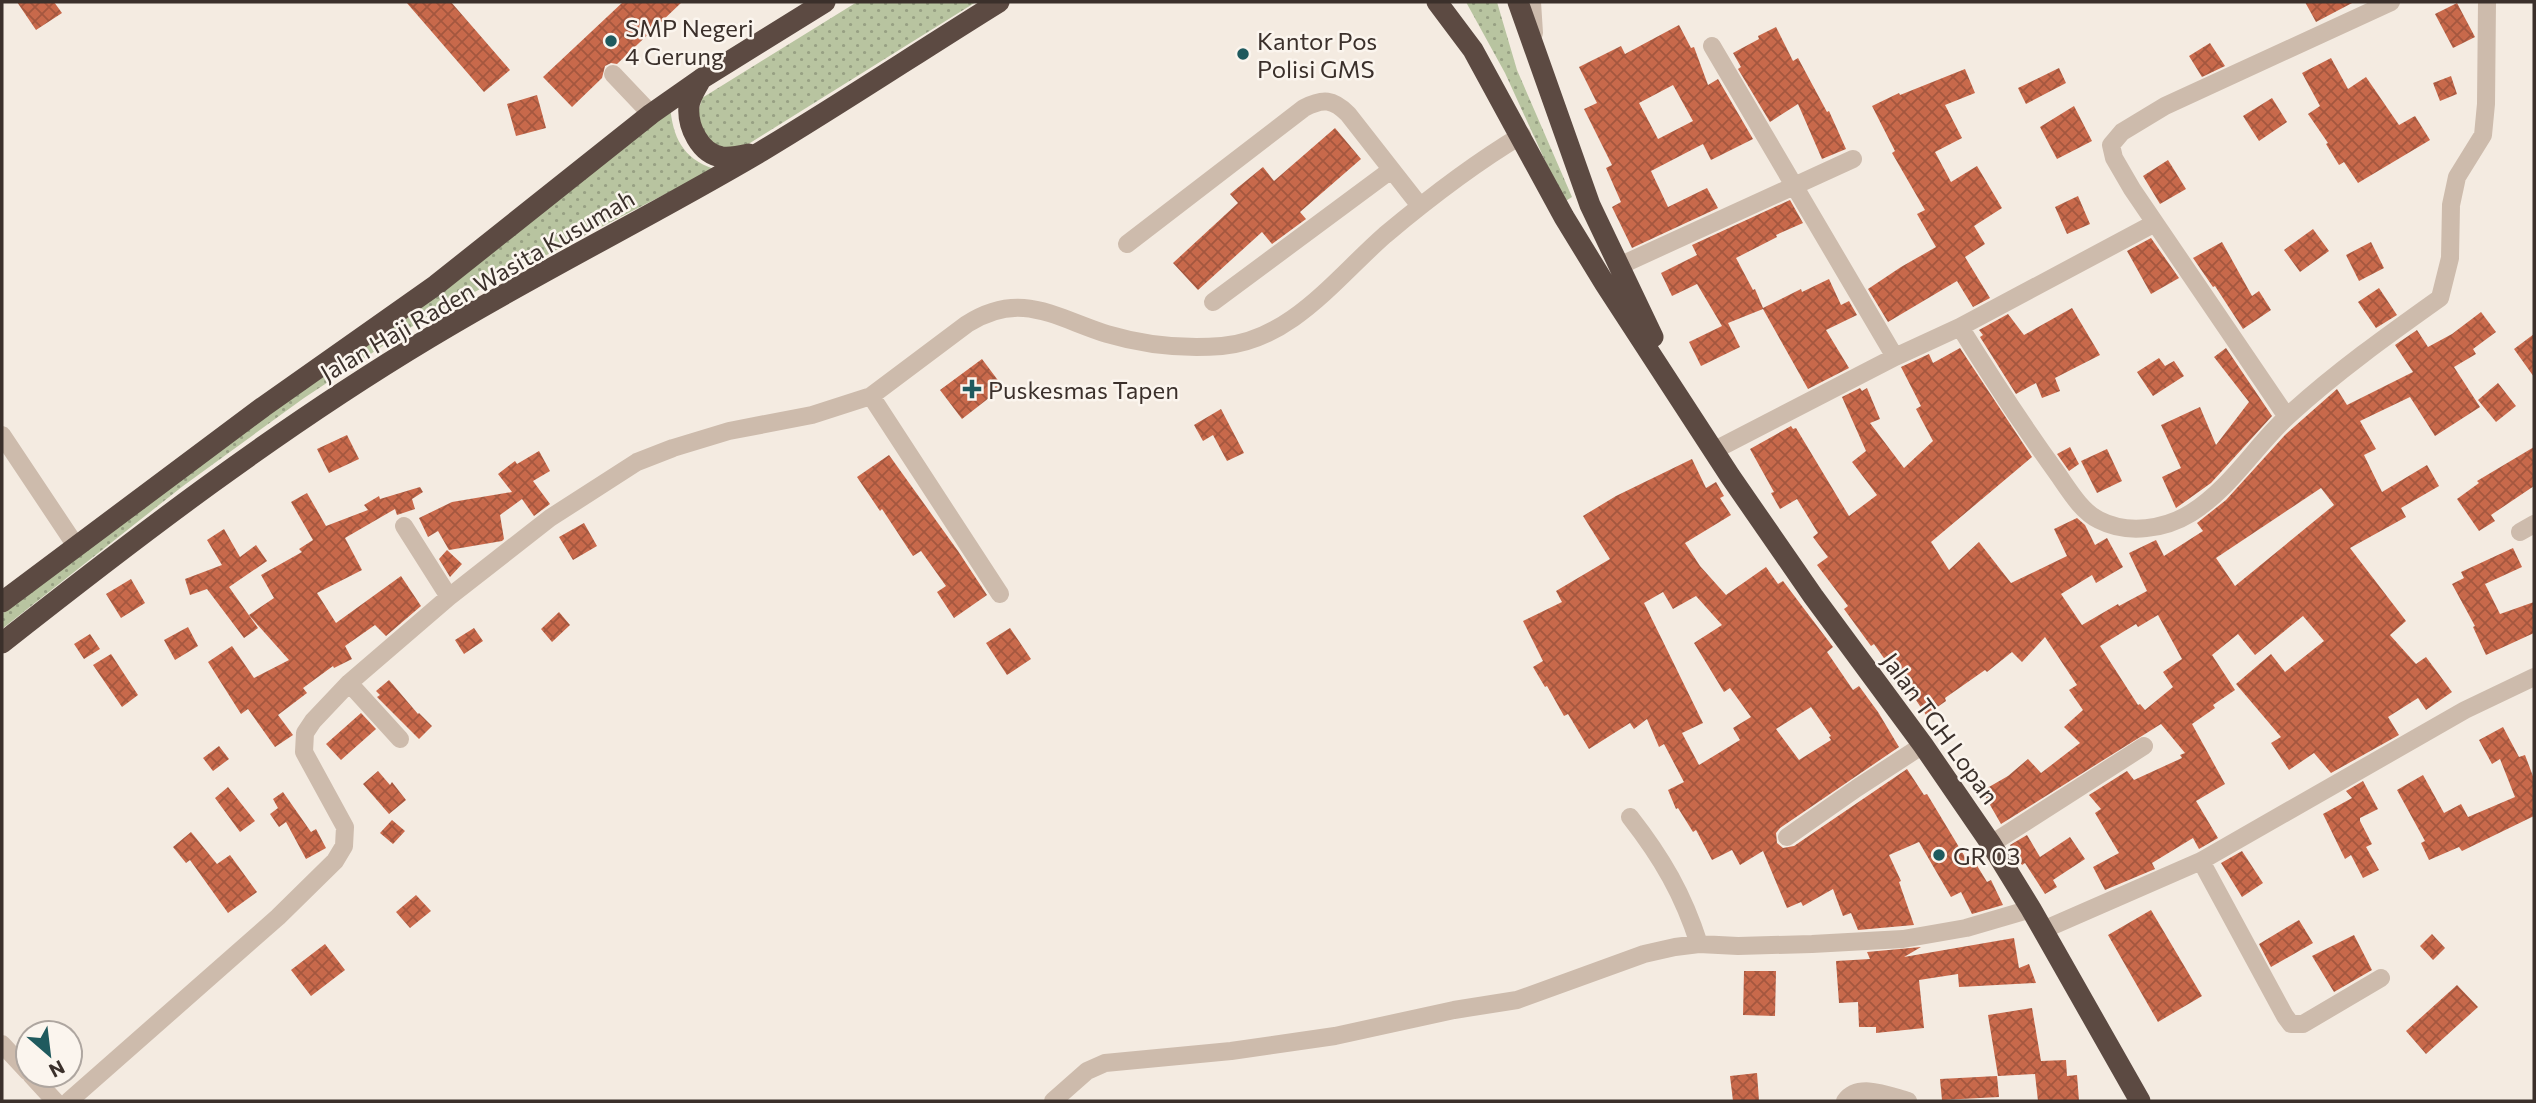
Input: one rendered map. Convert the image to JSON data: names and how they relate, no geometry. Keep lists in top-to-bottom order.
{
  "streets": {
    "highway": ["Jalan Haji Raden Wasita Kusumah", "Jalan TGH Lopan"]
  },
  "places": {
    "other": ["SMP Negeri 4 Gerung", "Kantor Pos Polisi GMS", "GR 03"],
    "health": ["Puskesmas Tapen"]
  },
  "north": "bottom right"
}
